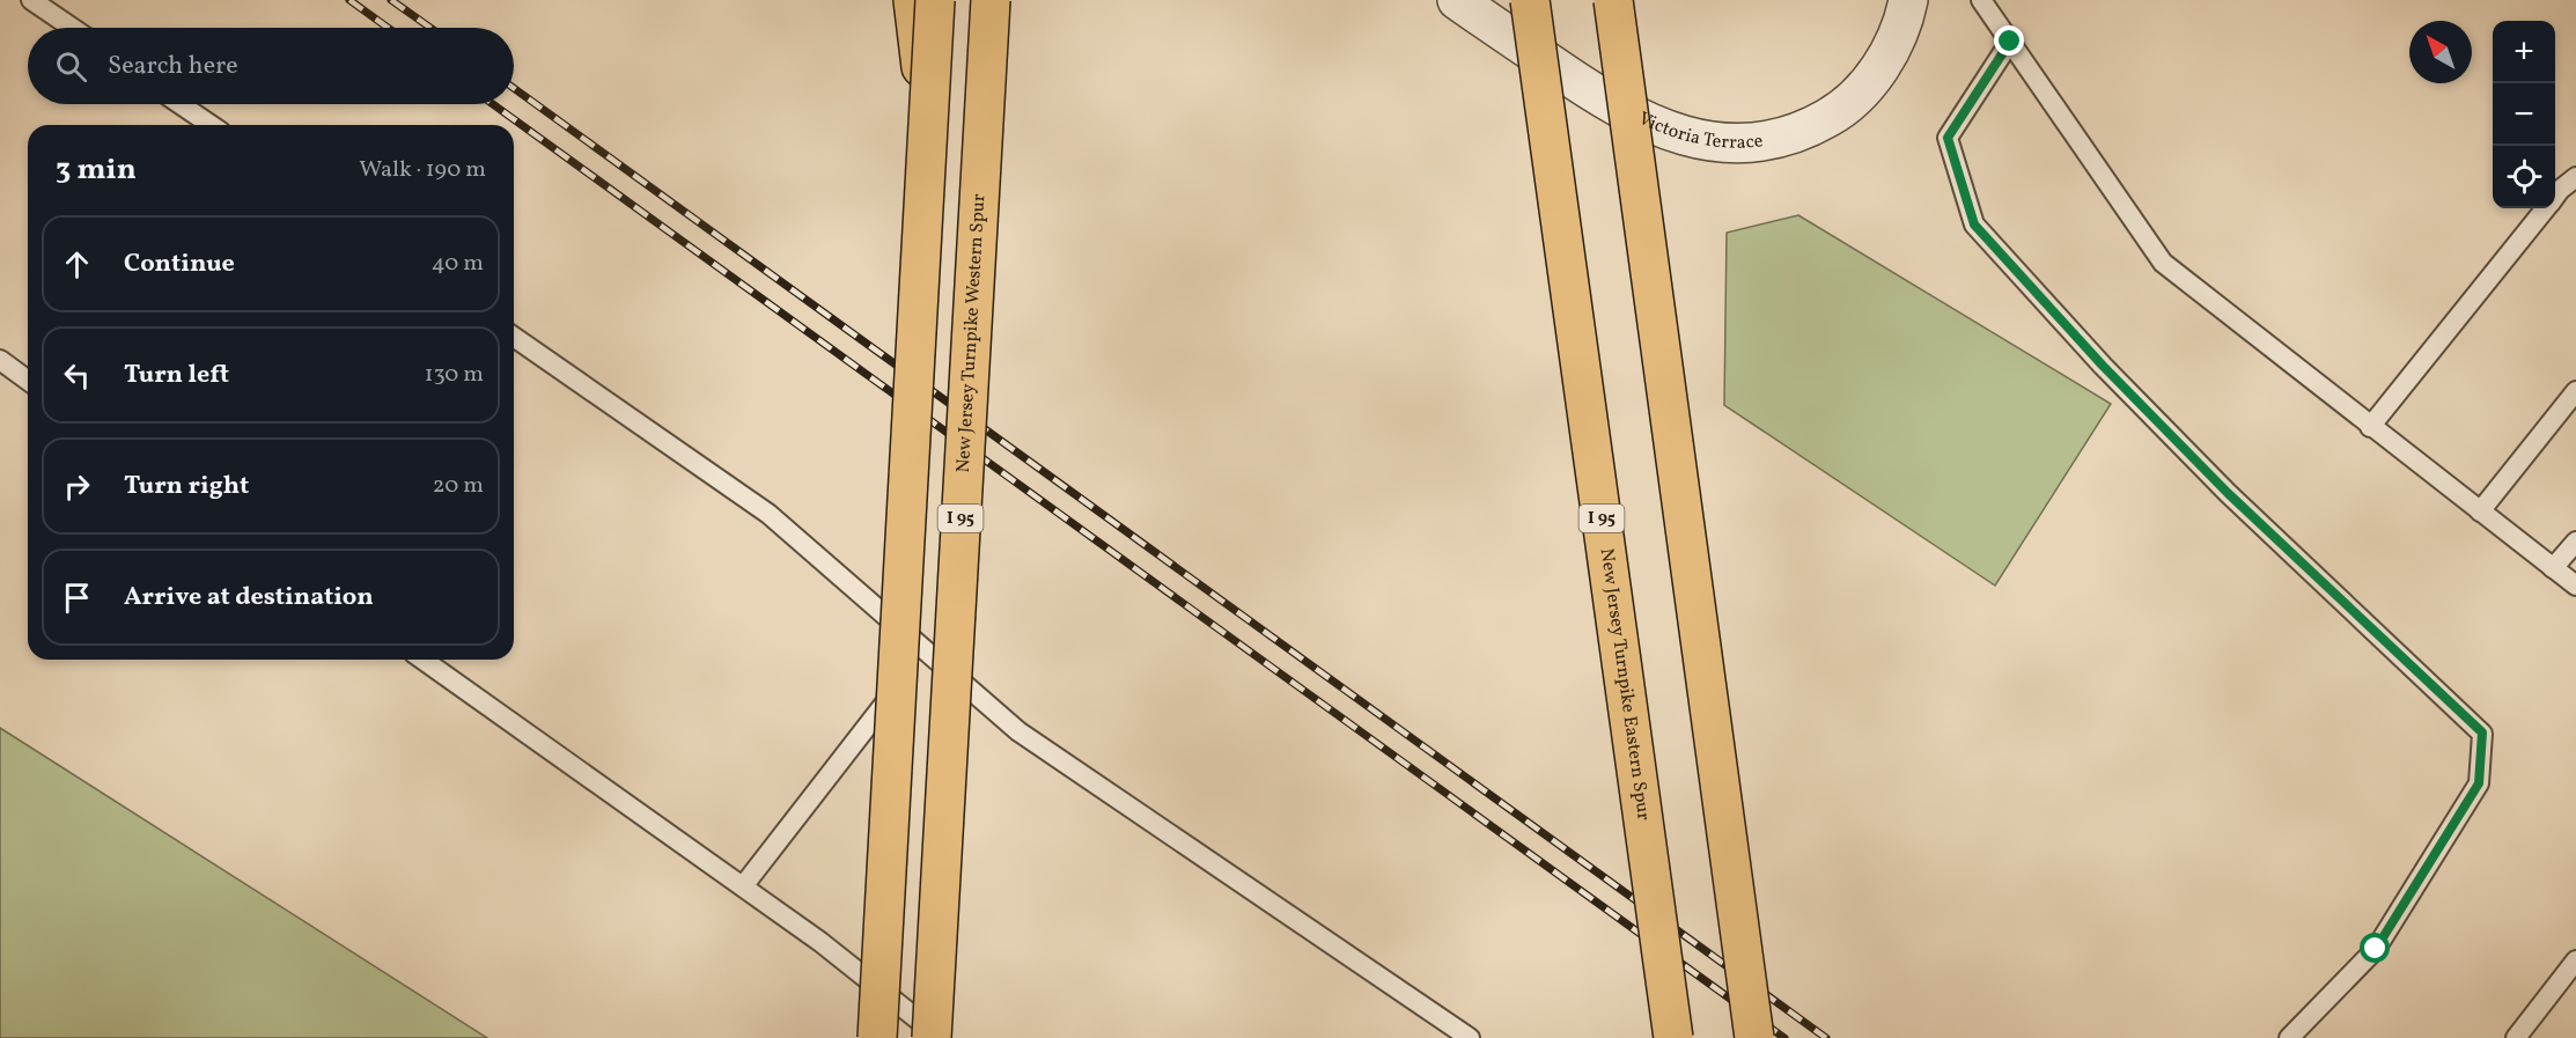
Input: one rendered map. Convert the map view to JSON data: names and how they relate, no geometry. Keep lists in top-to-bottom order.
{
  "streets": {
    "highway": ["New Jersey Turnpike Western Spur", "I 95", "New Jersey Turnpike Eastern Spur"],
    "street": ["Victoria Terrace"]
  },
  "north": "top left",
  "page": {
    "map_buttons": ["+", "−"],
    "search": "Search here",
    "heading": ["3 min", "Walk · 190 m"],
    "list": [
      ["Continue", "40 m"],
      ["Turn left", "130 m"],
      ["Turn right", "20 m"],
      "Arrive at destination"
    ]
  }
}
